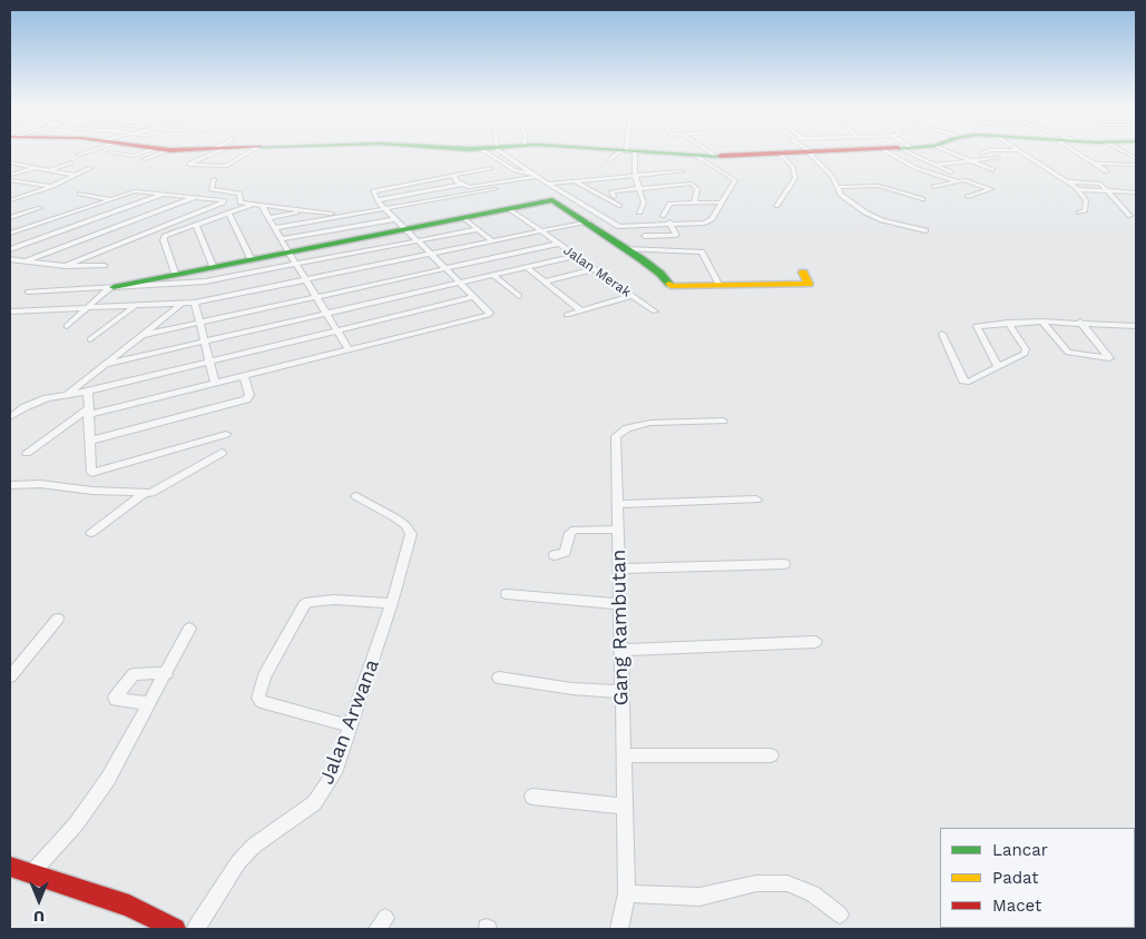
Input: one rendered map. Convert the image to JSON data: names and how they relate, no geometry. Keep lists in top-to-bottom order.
{
  "streets": {
    "street": ["Jalan Merak", "Gang Rambutan", "Jalan Arwana"]
  },
  "legend": ["Lancar", "Padat", "Macet"],
  "north": "bottom"
}
